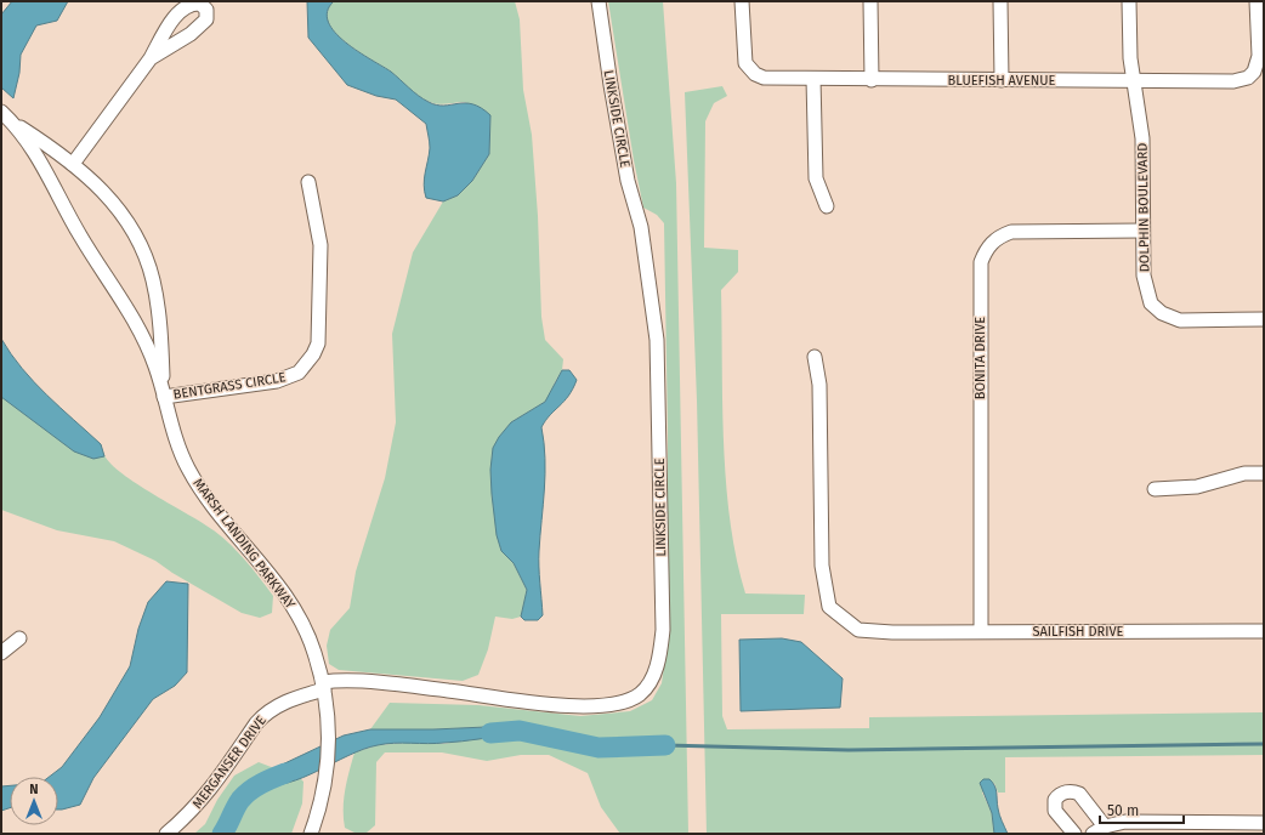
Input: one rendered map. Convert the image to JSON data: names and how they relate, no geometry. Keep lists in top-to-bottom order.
{
  "streets": {
    "street": [
      "BLUEFISH AVENUE",
      "LINKSIDE CIRCLE",
      "DOLPHIN BOULEVARD",
      "BONITA DRIVE",
      "BENTGRASS CIRCLE",
      "MARSH LANDING PARKWAY",
      "SAILFISH DRIVE",
      "MERGANSER DRIVE"
    ]
  },
  "crossings": [
    ["BLUEFISH AVENUE", "DOLPHIN BOULEVARD"],
    ["LINKSIDE CIRCLE", "MARSH LANDING PARKWAY"],
    ["LINKSIDE CIRCLE", "MERGANSER DRIVE"],
    ["DOLPHIN BOULEVARD", "BONITA DRIVE"],
    ["BONITA DRIVE", "SAILFISH DRIVE"],
    ["BENTGRASS CIRCLE", "MARSH LANDING PARKWAY"],
    ["MARSH LANDING PARKWAY", "MERGANSER DRIVE"]
  ],
  "scale_bar": "50 m",
  "north": "top"
}
